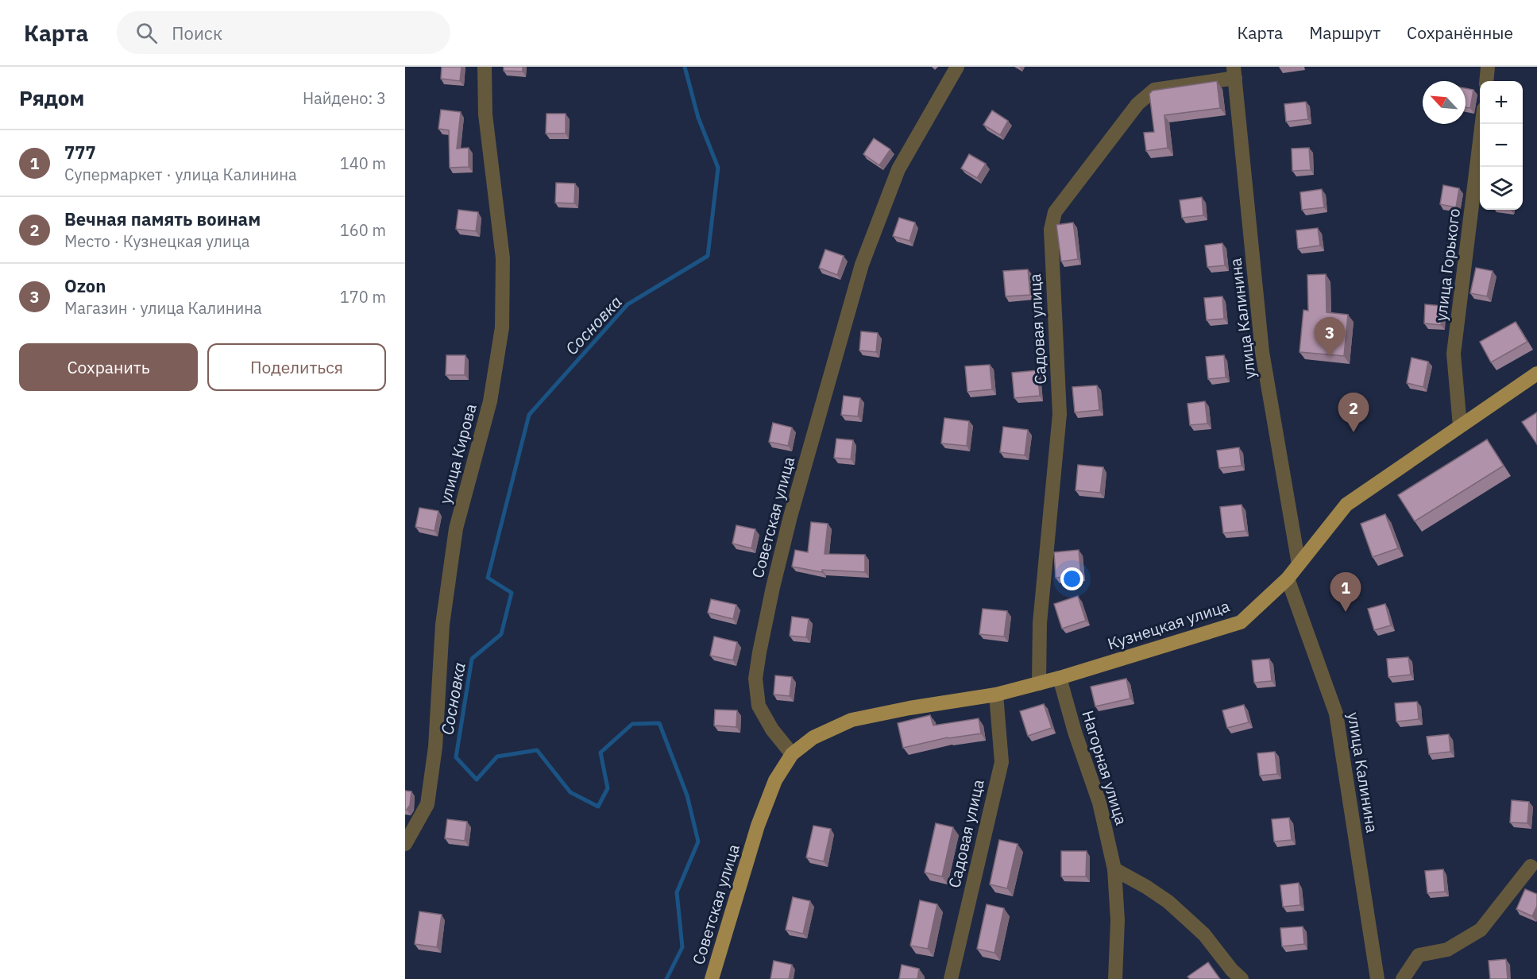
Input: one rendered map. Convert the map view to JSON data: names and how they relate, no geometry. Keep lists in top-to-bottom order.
{
  "streets": {
    "main road": ["Советская улица", "Кузнецкая улица"],
    "street": [
      "улица Горького",
      "улица Калинина",
      "Садовая улица",
      "улица Кирова",
      "Нагорная улица"
    ]
  },
  "crossings": [
    ["улица Горького", "Кузнецкая улица"],
    ["улица Калинина", "Садовая улица"],
    ["улица Калинина", "Кузнецкая улица"],
    ["Садовая улица", "Кузнецкая улица"],
    ["Советская улица", "Кузнецкая улица"],
    ["Кузнецкая улица", "Нагорная улица"]
  ],
  "water": ["Сосновка"],
  "north": "top left",
  "page": {
    "header": "Карта",
    "search": "Поиск",
    "nav": ["Карта", "Маршрут", "Сохранённые"],
    "heading": ["Рядом", "Найдено: 3"],
    "map_buttons": ["+", "−"],
    "list": [
      {
        "mark": "1",
        "name": "777",
        "note": "Супермаркет · улица Калинина",
        "value": "140 m"
      },
      {
        "mark": "2",
        "name": "Вечная память воинам",
        "note": "Место · Кузнецкая улица",
        "value": "160 m"
      },
      {
        "mark": "3",
        "name": "Ozon",
        "note": "Магазин · улица Калинина",
        "value": "170 m"
      }
    ],
    "pins": ["3", "2", "1"],
    "buttons": ["Сохранить", "Поделиться"]
  }
}
